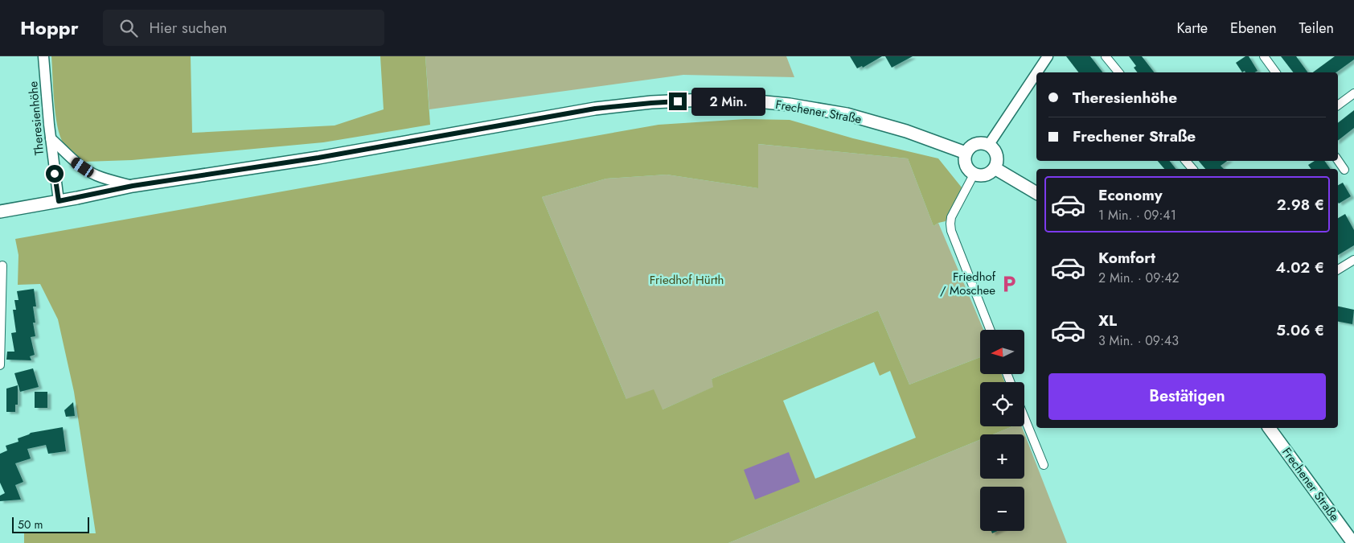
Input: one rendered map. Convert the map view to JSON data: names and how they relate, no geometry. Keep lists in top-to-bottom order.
{
  "streets": {
    "main road": ["Frechener Straße"],
    "street": ["Theresienhöhe"]
  },
  "crossings": [
    ["Frechener Straße", "Theresienhöhe"]
  ],
  "parks": ["Friedhof Hürth"],
  "places": {
    "parking": ["Friedhof / Moschee"]
  },
  "scale_bar": "50 m",
  "north": "left",
  "page": {
    "header": "Hoppr",
    "search": "Hier suchen",
    "nav": ["Karte", "Ebenen", "Teilen"],
    "banner": ["Theresienhöhe", "Frechener Straße"],
    "bubble": "2 Min.",
    "list": [
      {
        "name": "Economy",
        "note": "1 Min. · 09:41",
        "value": "2.98 €"
      },
      {
        "name": "Komfort",
        "note": "2 Min. · 09:42",
        "value": "4.02 €"
      },
      {
        "name": "XL",
        "note": "3 Min. · 09:43",
        "value": "5.06 €"
      }
    ],
    "map_buttons": ["+", "−"],
    "buttons": "Bestätigen",
    "scale": "50 m"
  }
}
